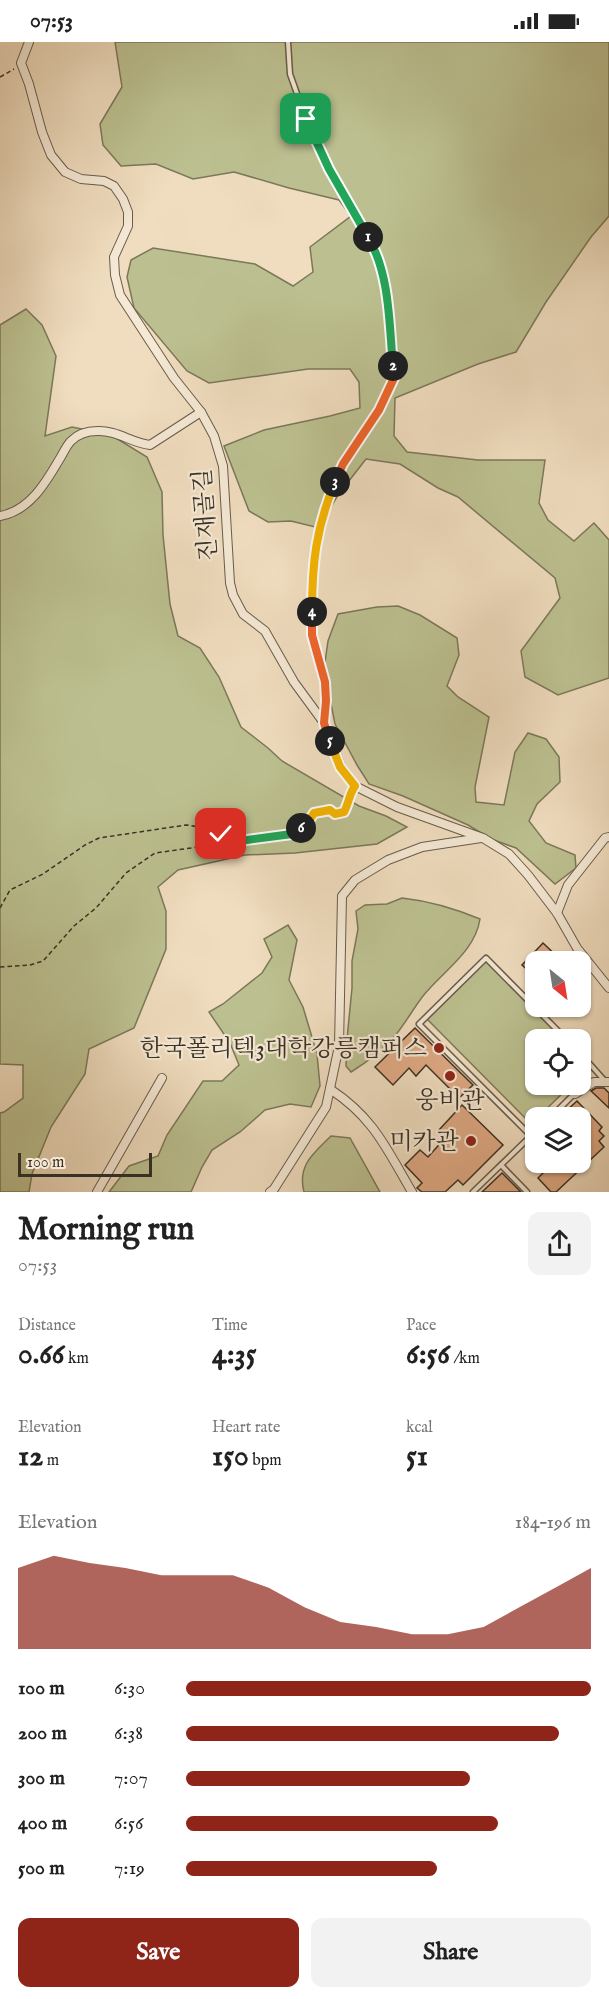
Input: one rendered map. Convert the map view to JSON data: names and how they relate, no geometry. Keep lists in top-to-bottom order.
{
  "streets": {
    "street": ["진재골길"]
  },
  "places": ["한국폴리텍3대학강릉캠퍼스", "웅비관", "미카관"],
  "scale_bar": "100 m",
  "north": "bottom right",
  "page": {
    "status": "07:53",
    "pins": [
      "1",
      "2",
      "3",
      "4",
      "5",
      "6"
    ],
    "scale": "100 m",
    "heading": ["Morning run", "07:53"],
    "stats": [
      ["Distance", "0.66 km"],
      ["Time", "4:35"],
      ["Pace", "6:56 /km"],
      ["Elevation", "12 m"],
      ["Heart rate", "150 bpm"],
      ["kcal", "51"]
    ],
    "chart": ["Elevation", "184–196 m"],
    "list": [
      {
        "name": "100 m",
        "note": "6:30"
      },
      {
        "name": "200 m",
        "note": "6:38"
      },
      {
        "name": "300 m",
        "note": "7:07"
      },
      {
        "name": "400 m",
        "note": "6:56"
      },
      {
        "name": "500 m",
        "note": "7:19"
      }
    ],
    "buttons": ["Save", "Share"]
  }
}
